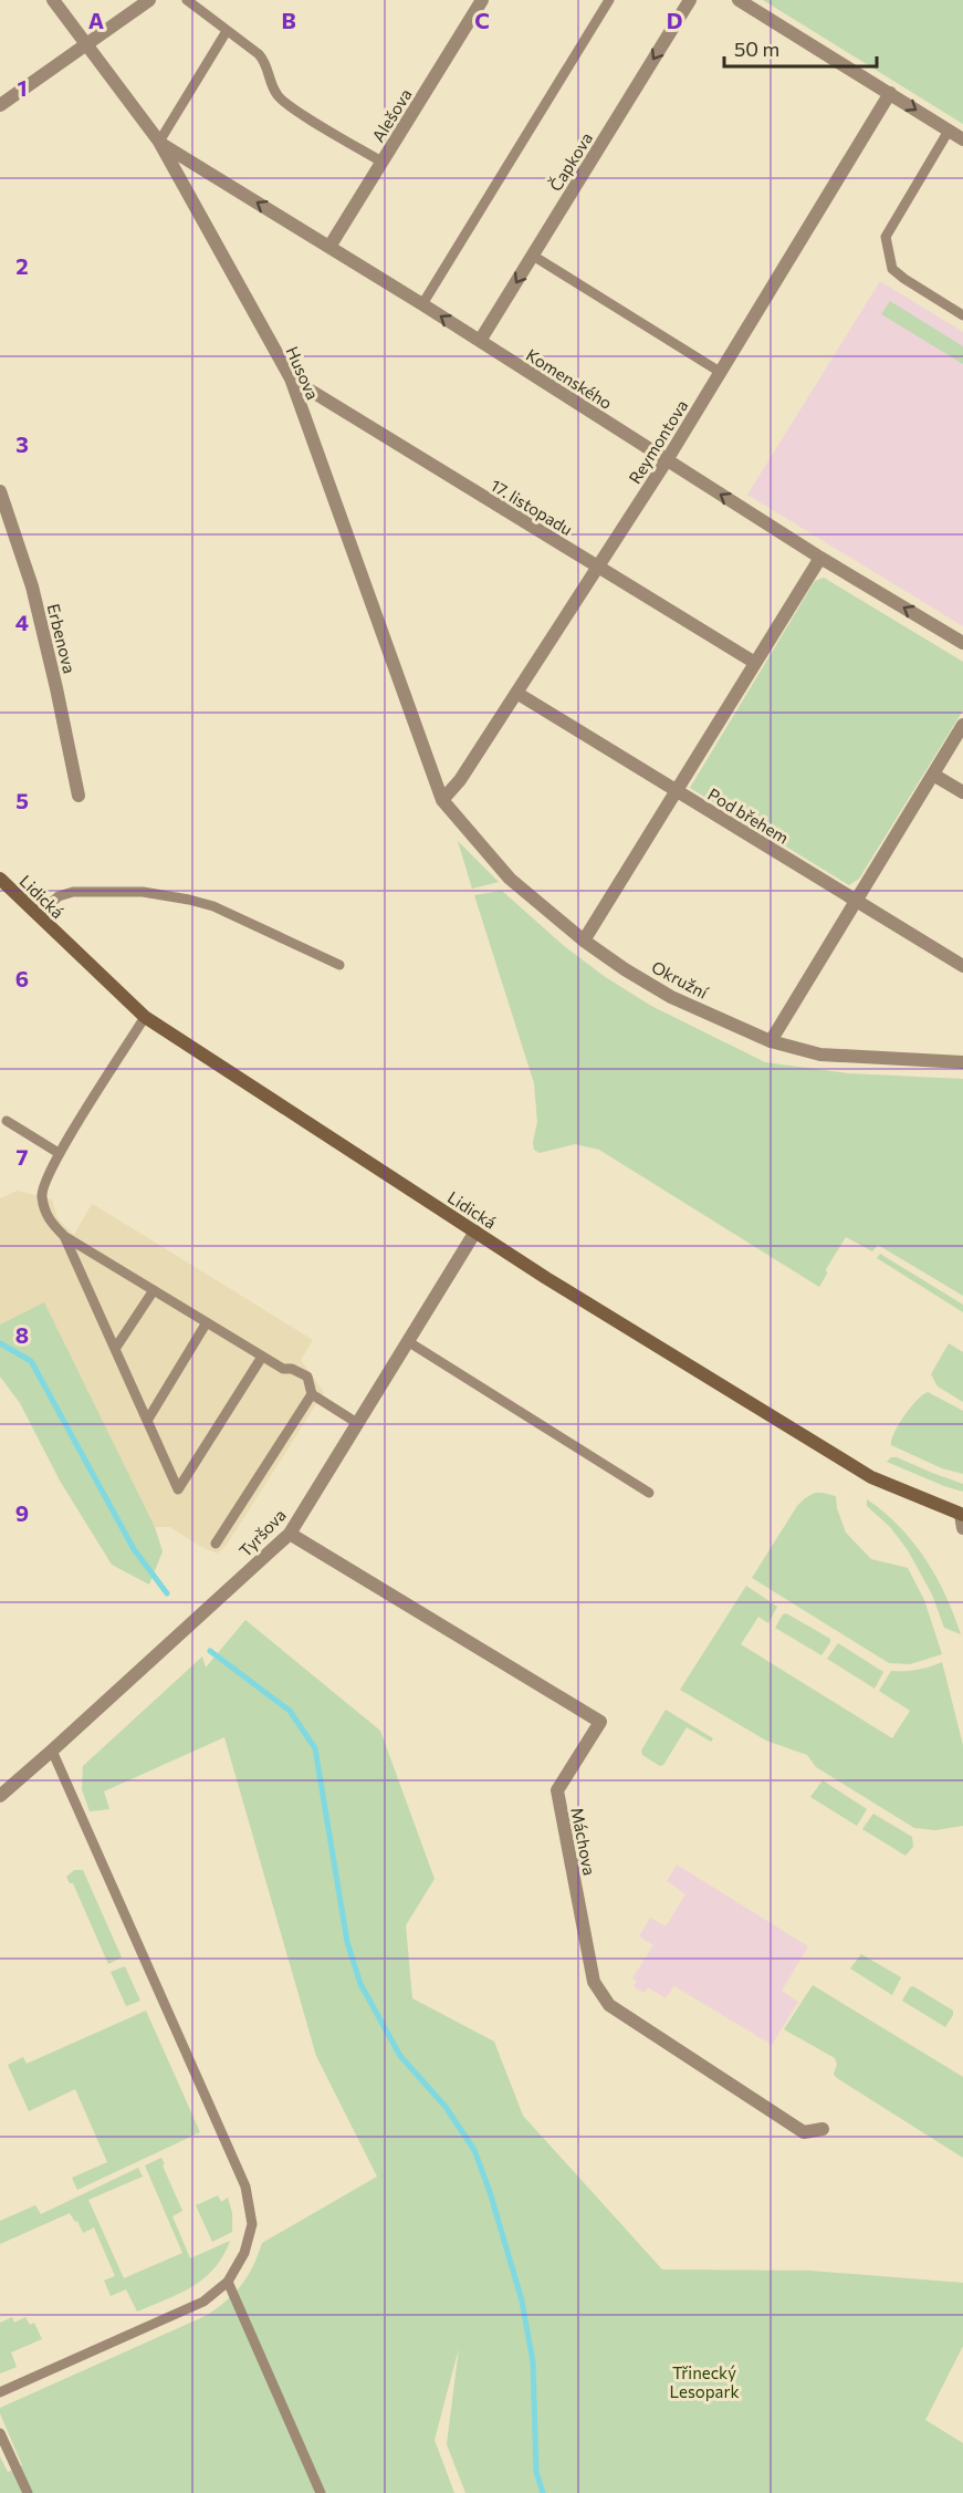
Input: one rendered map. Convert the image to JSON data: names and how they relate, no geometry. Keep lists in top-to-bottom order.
{
  "streets": {
    "street": [
      "Alešova",
      "Čapkova",
      "Husova",
      "Komenského",
      "Reymontova",
      "17. listopadu",
      "Erbenova",
      "Pod břehem",
      "Lidická",
      "Okružní",
      "Tyršova",
      "Máchova"
    ]
  },
  "crossings": [
    ["Alešova", "Komenského"],
    ["Čapkova", "Komenského"],
    ["Husova", "Komenského"],
    ["Husova", "Reymontova"],
    ["Husova", "17. listopadu"],
    ["Husova", "Okružní"],
    ["Komenského", "Reymontova"],
    ["Reymontova", "17. listopadu"],
    ["Reymontova", "Pod břehem"],
    ["Reymontova", "Okružní"],
    ["Lidická", "Tyršova"],
    ["Tyršova", "Máchova"]
  ],
  "one_way": ["Čapkova", "Komenského"],
  "parks": ["Třinecký Lesopark"],
  "scale_bar": "50 m",
  "grid": {
    "columns": [
      "A",
      "B",
      "C",
      "D"
    ],
    "rows": [
      "1",
      "2",
      "3",
      "4",
      "5",
      "6",
      "7",
      "8",
      "9"
    ]
  }
}
